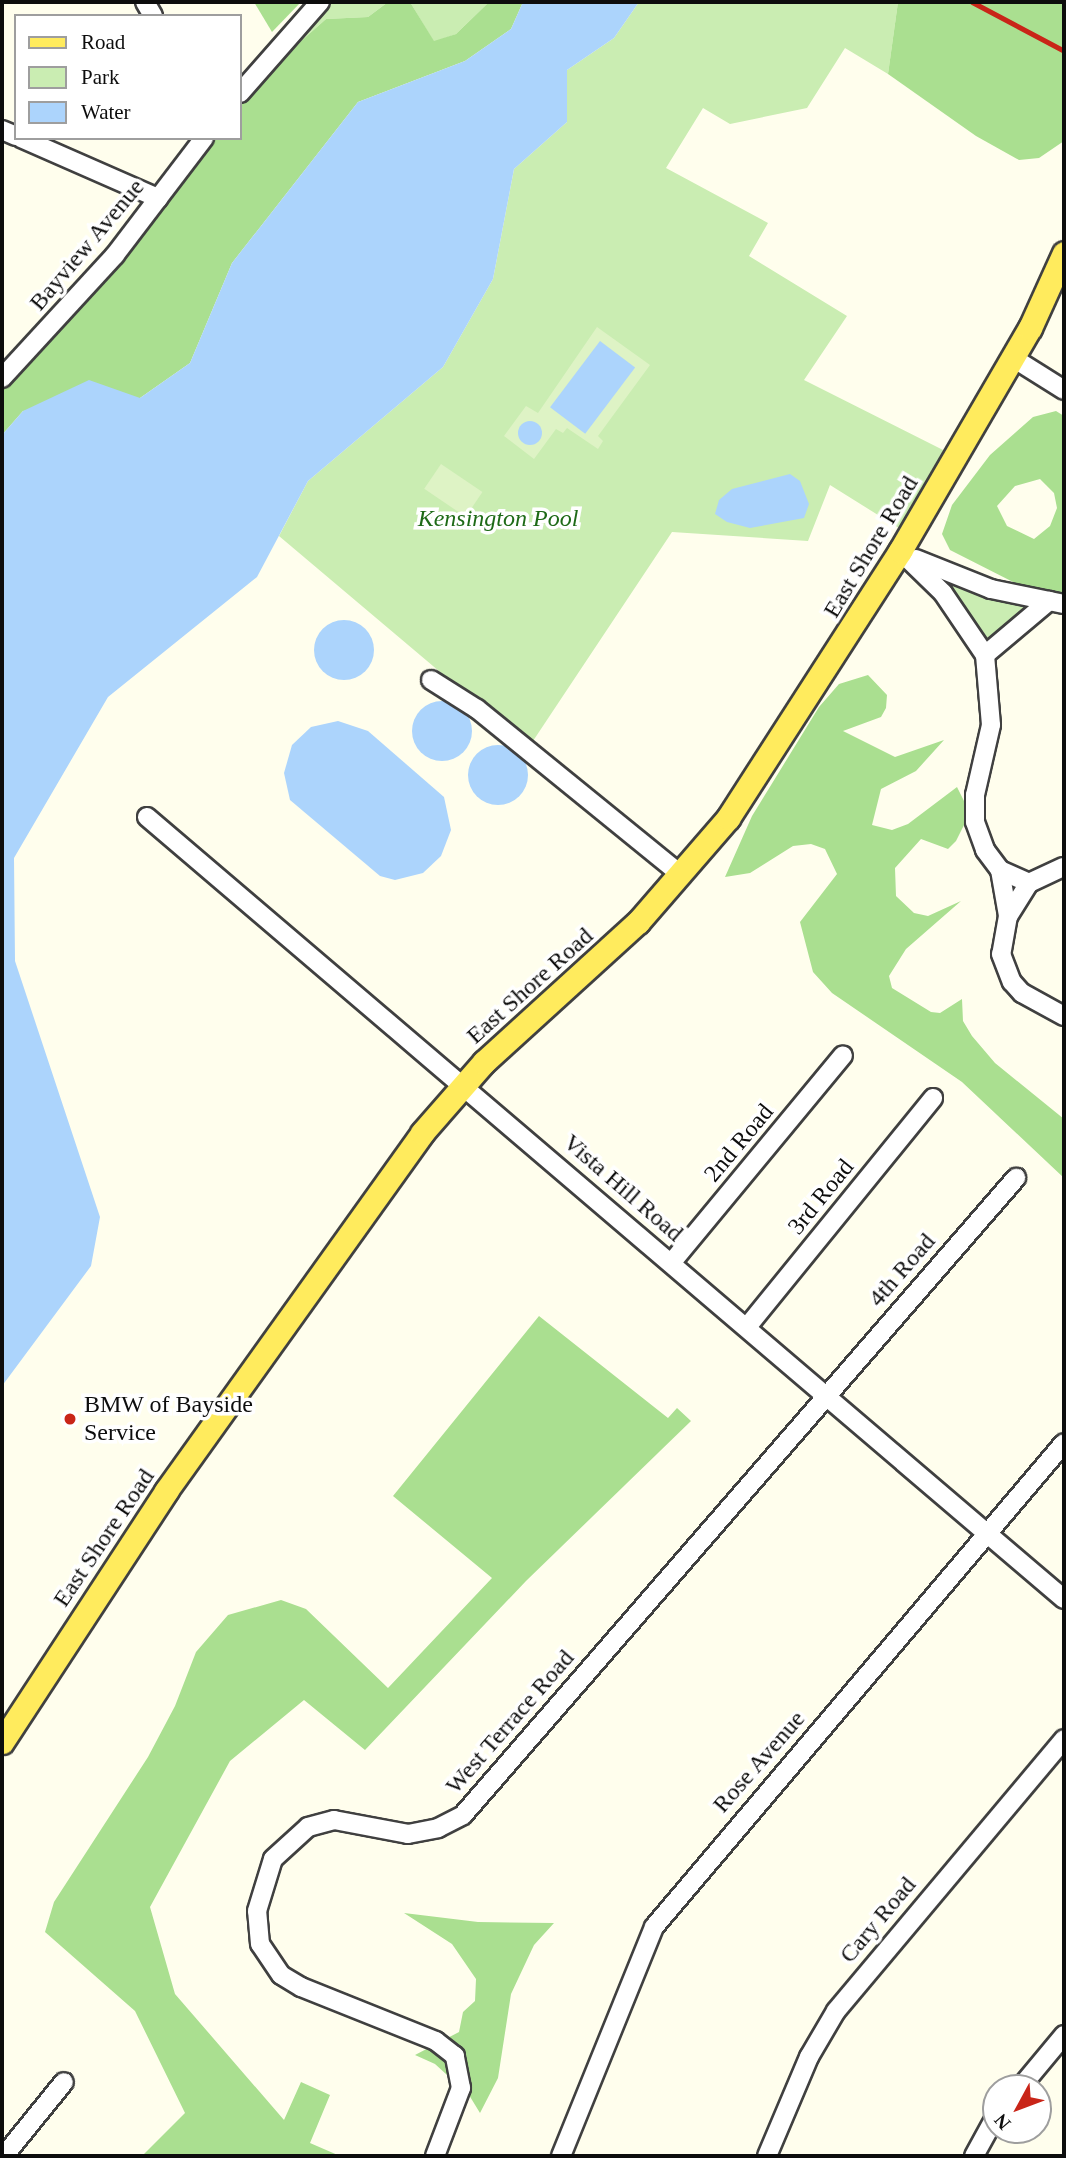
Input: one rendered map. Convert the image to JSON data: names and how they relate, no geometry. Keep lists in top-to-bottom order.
{
  "streets": {
    "main road": ["East Shore Road"],
    "street": [
      "Bayview Avenue",
      "2nd Road",
      "Vista Hill Road",
      "3rd Road",
      "4th Road",
      "West Terrace Road",
      "Rose Avenue",
      "Cary Road"
    ]
  },
  "crossings": [
    ["East Shore Road", "Vista Hill Road"],
    ["2nd Road", "Vista Hill Road"],
    ["Vista Hill Road", "3rd Road"],
    ["Vista Hill Road", "4th Road"],
    ["Vista Hill Road", "West Terrace Road"],
    ["Vista Hill Road", "Rose Avenue"],
    ["4th Road", "West Terrace Road"]
  ],
  "parks": ["Kensington Pool"],
  "places": ["BMW of Bayside Service"],
  "legend": ["Road", "Park", "Water"],
  "north": "bottom left"
}
